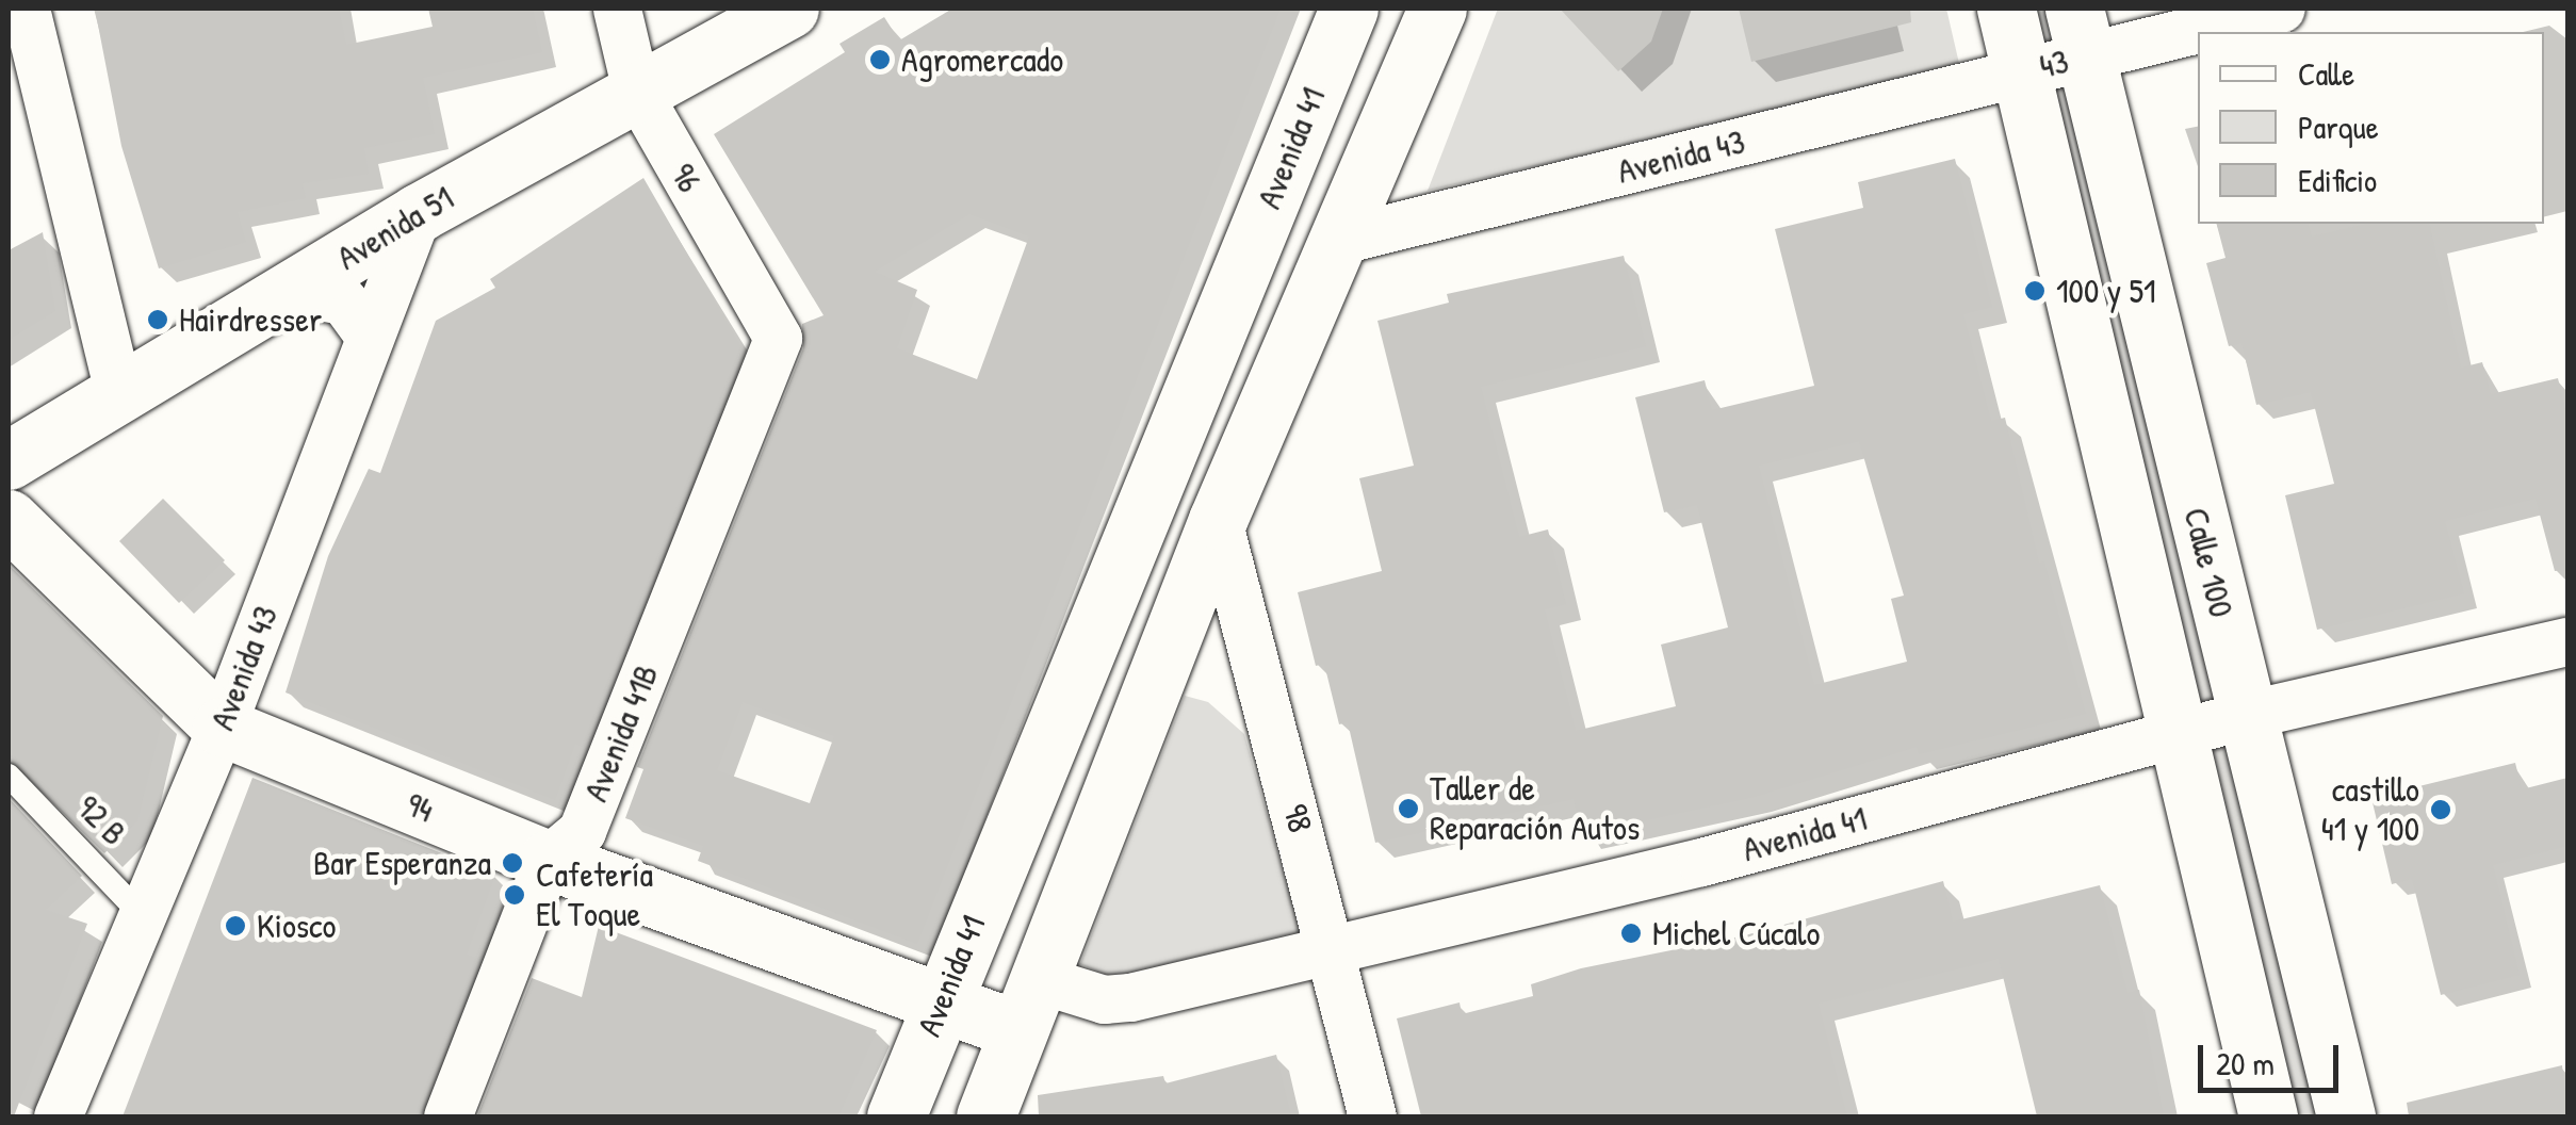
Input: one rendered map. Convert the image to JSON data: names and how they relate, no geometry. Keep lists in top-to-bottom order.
{
  "streets": {
    "main road": [
      "Avenida 41",
      "Avenida 51",
      "Calle 100",
      "94"
    ],
    "street": [
      "43",
      "Avenida 43",
      "96",
      "Avenida 41B",
      "98"
    ],
    "lane": ["92 B"]
  },
  "crossings": [
    ["43", "Avenida 43"],
    ["43", "Calle 100"],
    ["Avenida 41", "Calle 100"],
    ["Avenida 41", "94"],
    ["Avenida 41", "98"],
    ["Avenida 43", "Avenida 51"],
    ["Avenida 43", "Calle 100"],
    ["Avenida 43", "94"],
    ["Avenida 43", "92 B"],
    ["96", "Avenida 51"],
    ["96", "Avenida 41B"],
    ["Avenida 41B", "94"]
  ],
  "places": [
    "Agromercado",
    "100 y 51",
    "Hairdresser",
    "Taller de Reparación Autos",
    "castillo 41 y 100",
    "Bar Esperanza",
    "Cafetería El Toque",
    "Kiosco",
    "Michel Cúcalo"
  ],
  "legend": ["Calle", "Parque", "Edificio"],
  "scale_bar": "20 m"
}
